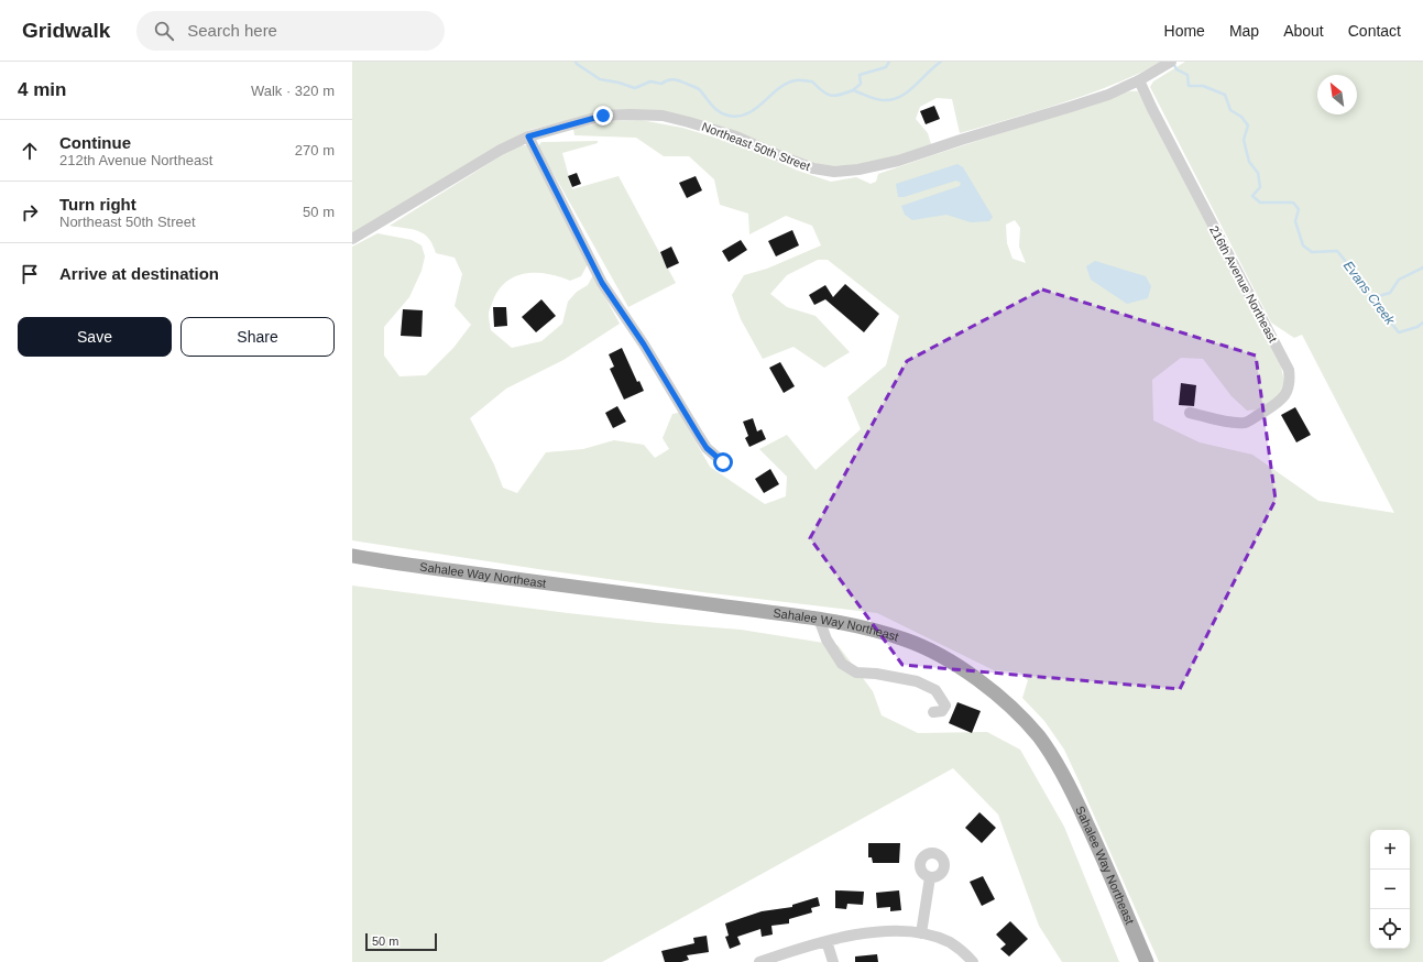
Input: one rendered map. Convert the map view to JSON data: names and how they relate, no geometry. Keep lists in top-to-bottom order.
{
  "streets": {
    "main road": ["Sahalee Way Northeast"],
    "street": ["Northeast 50th Street", "216th Avenue Northeast"]
  },
  "crossings": [
    ["Northeast 50th Street", "216th Avenue Northeast"]
  ],
  "water": ["Evans Creek"],
  "scale_bar": "50 m",
  "north": "top left",
  "page": {
    "header": "Gridwalk",
    "search": "Search here",
    "nav": [
      "Home",
      "Map",
      "About",
      "Contact"
    ],
    "heading": ["4 min", "Walk · 320 m"],
    "list": [
      ["Continue", "212th Avenue Northeast", "270 m"],
      ["Turn right", "Northeast 50th Street", "50 m"],
      "Arrive at destination"
    ],
    "buttons": ["Save", "Share"],
    "map_buttons": ["+", "−"],
    "scale": "50 m"
  }
}
